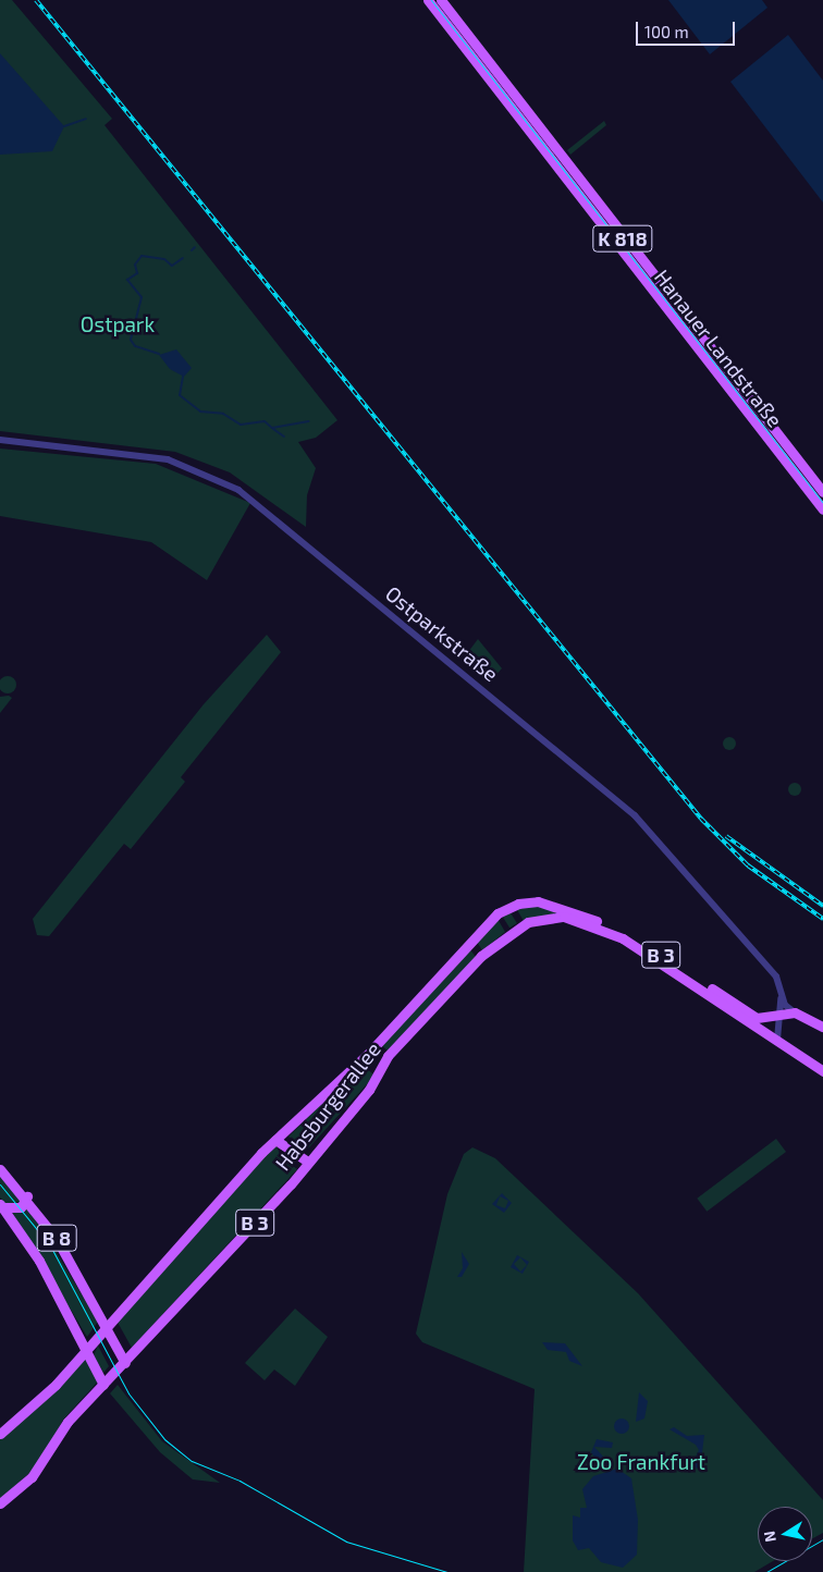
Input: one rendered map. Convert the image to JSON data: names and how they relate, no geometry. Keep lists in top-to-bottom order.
{
  "streets": {
    "main road": [
      "K 818",
      "Hanauer Landstraße",
      "B 3",
      "Habsburgerallee",
      "B 8"
    ],
    "street": ["Ostparkstraße"]
  },
  "crossings": [
    ["Ostparkstraße", "B 3"],
    ["B 3", "Habsburgerallee"],
    ["Habsburgerallee", "B 8"]
  ],
  "parks": ["Ostpark", "Zoo Frankfurt"],
  "scale_bar": "100 m",
  "north": "left"
}
